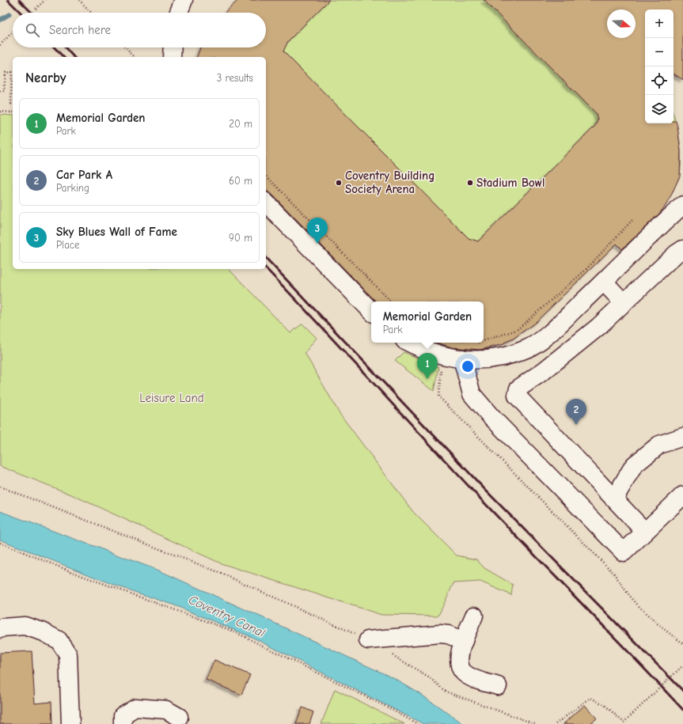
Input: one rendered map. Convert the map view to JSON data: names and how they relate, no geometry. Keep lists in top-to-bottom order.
{
  "water": ["Coventry Canal"],
  "parks": ["Leisure Land"],
  "places": ["Coventry Building Society Arena", "Stadium Bowl"],
  "north": "right",
  "page": {
    "map_buttons": ["+", "−"],
    "search": "Search here",
    "heading": ["Nearby", "3 results"],
    "list": [
      {
        "mark": "1",
        "name": "Memorial Garden",
        "note": "Park",
        "value": "20 m"
      },
      {
        "mark": "2",
        "name": "Car Park A",
        "note": "Parking",
        "value": "60 m"
      },
      {
        "mark": "3",
        "name": "Sky Blues Wall of Fame",
        "note": "Place",
        "value": "90 m"
      }
    ],
    "pins": ["3", "1", "2"],
    "popup": ["Memorial Garden", "Park"]
  }
}
